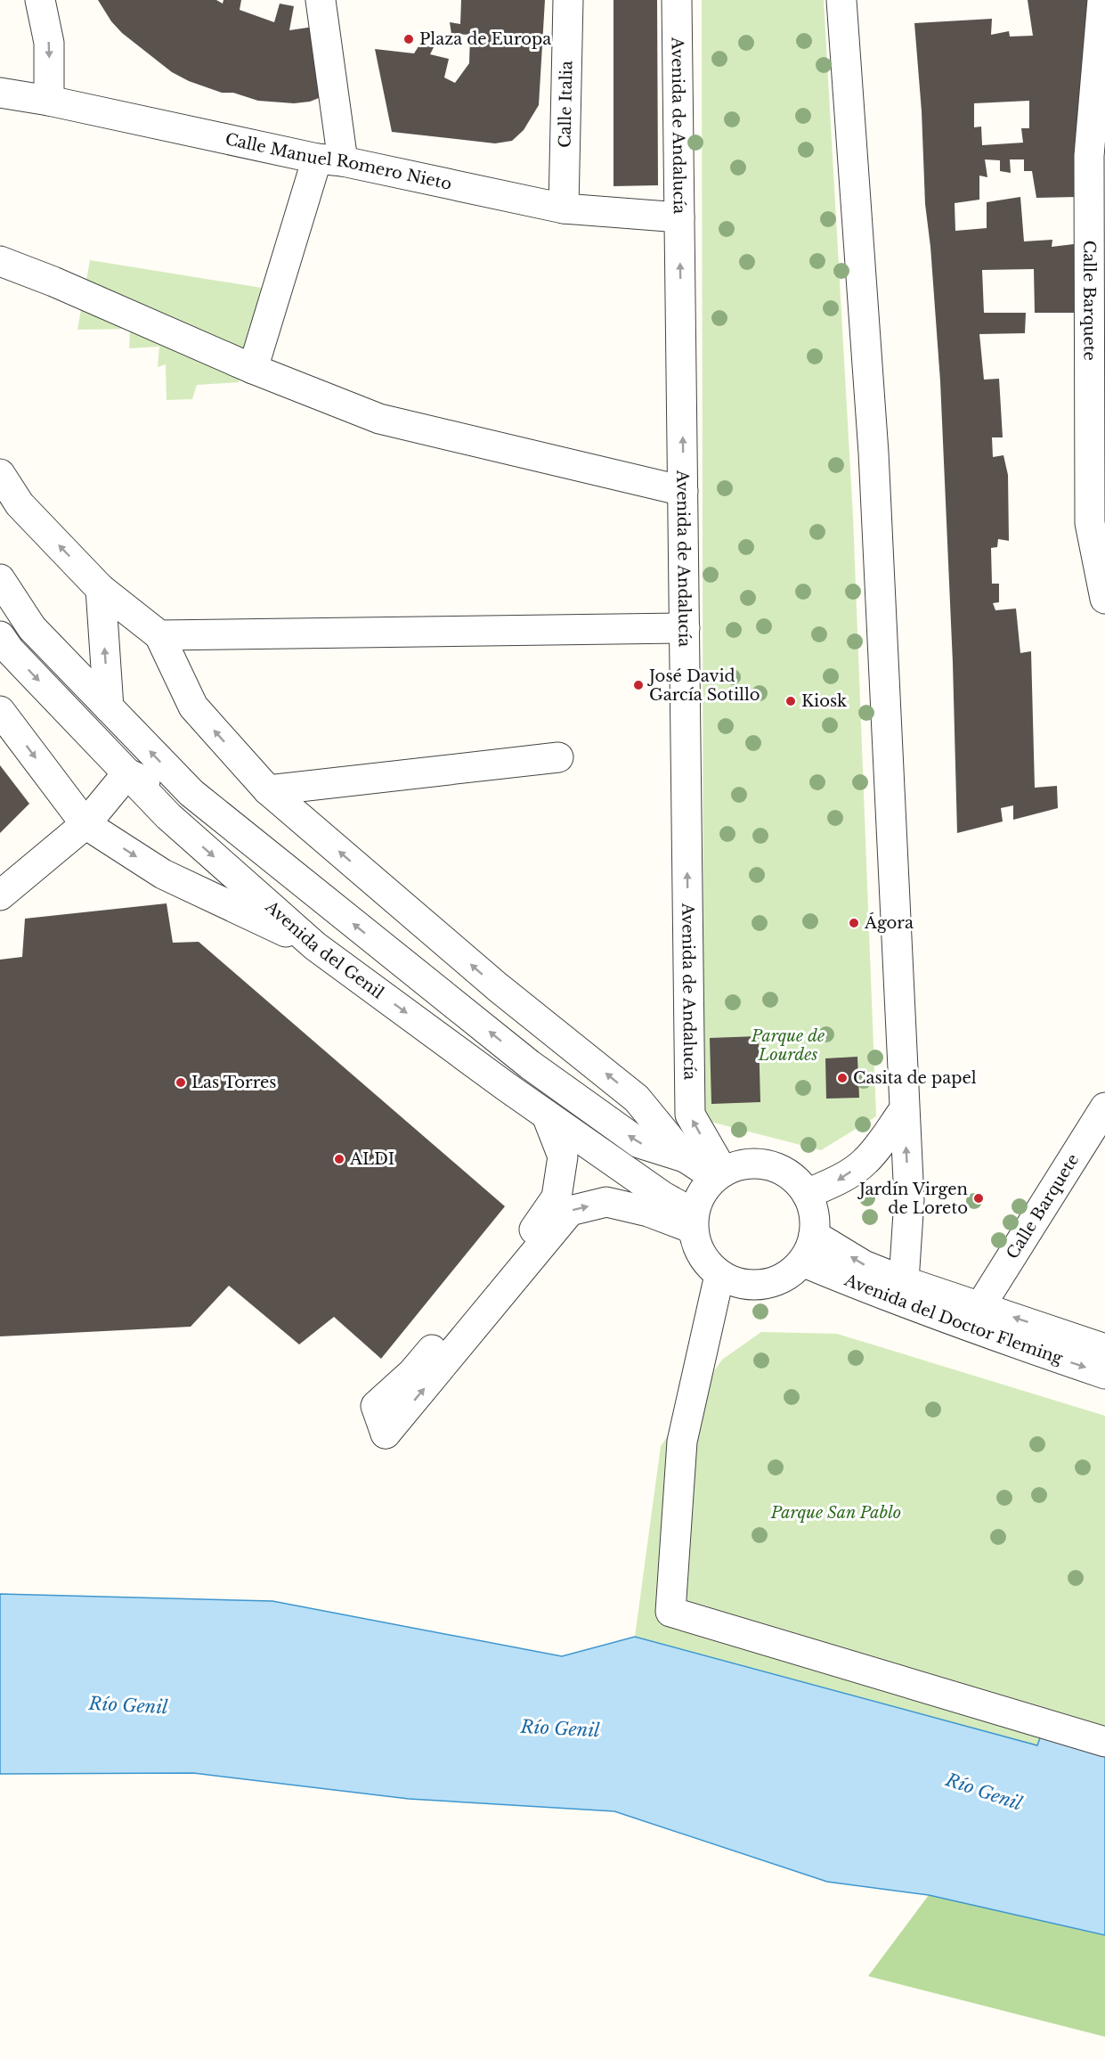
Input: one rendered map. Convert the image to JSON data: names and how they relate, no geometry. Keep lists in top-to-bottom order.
{
  "streets": {
    "street": [
      "Calle Italia",
      "Avenida de Andalucía",
      "Calle Manuel Romero Nieto",
      "Calle Barquete",
      "Avenida del Genil",
      "Avenida del Doctor Fleming"
    ]
  },
  "crossings": [
    ["Calle Italia", "Calle Manuel Romero Nieto"],
    ["Avenida de Andalucía", "Calle Manuel Romero Nieto"],
    ["Avenida de Andalucía", "Avenida del Genil"],
    ["Avenida de Andalucía", "Avenida del Doctor Fleming"],
    ["Calle Barquete", "Avenida del Doctor Fleming"],
    ["Avenida del Genil", "Avenida del Doctor Fleming"]
  ],
  "water": ["Río Genil"],
  "parks": ["Parque de Lourdes", "Parque San Pablo"],
  "places": [
    "Plaza de Europa",
    "José David García Sotillo",
    "Kiosk",
    "Ágora",
    "Casita de papel",
    "Las Torres",
    "ALDI",
    "Jardín Virgen de Loreto"
  ]
}
